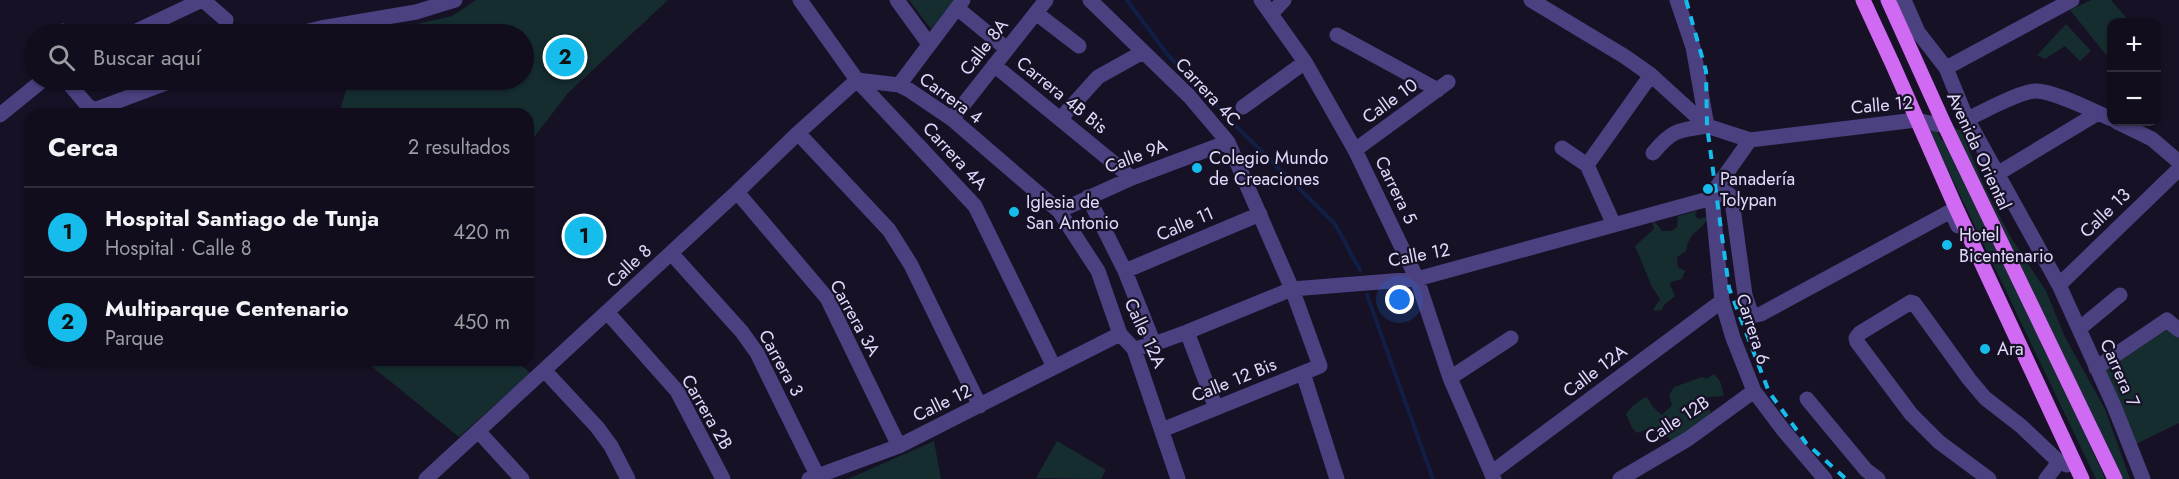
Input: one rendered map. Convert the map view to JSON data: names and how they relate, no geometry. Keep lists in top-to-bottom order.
{
  "streets": {
    "main road": ["Avenida Oriental"],
    "street": [
      "Calle 8A",
      "Carrera 4C",
      "Carrera 4B Bis",
      "Carrera 4",
      "Calle 10",
      "Calle 12",
      "Carrera 4A",
      "Calle 9A",
      "Carrera 5",
      "Calle 13",
      "Calle 11",
      "Calle 8",
      "Carrera 3A",
      "Carrera 6",
      "Calle 12A",
      "Carrera 3",
      "Carrera 7",
      "Calle 12 Bis",
      "Carrera 2B",
      "Calle 12B"
    ]
  },
  "crossings": [
    ["Calle 8A", "Carrera 4B Bis"],
    ["Calle 8A", "Carrera 4"],
    ["Carrera 4C", "Calle 12"],
    ["Carrera 4C", "Calle 9A"],
    ["Carrera 4C", "Calle 11"],
    ["Carrera 4C", "Calle 12 Bis"],
    ["Carrera 4B Bis", "Calle 9A"],
    ["Carrera 4", "Carrera 4A"],
    ["Carrera 4", "Calle 9A"],
    ["Carrera 4", "Calle 8"],
    ["Carrera 4", "Calle 12A"],
    ["Calle 10", "Carrera 5"],
    ["Calle 12", "Avenida Oriental"],
    ["Calle 12", "Carrera 4A"],
    ["Calle 12", "Carrera 5"],
    ["Calle 12", "Carrera 3A"],
    ["Calle 12", "Carrera 6"],
    ["Calle 12", "Calle 12A"],
    ["Calle 12", "Carrera 3"],
    ["Avenida Oriental", "Calle 13"],
    ["Avenida Oriental", "Carrera 7"],
    ["Carrera 4A", "Calle 8"],
    ["Calle 9A", "Calle 12A"],
    ["Carrera 5", "Calle 12A"],
    ["Calle 13", "Carrera 7"],
    ["Calle 11", "Calle 12A"],
    ["Calle 8", "Carrera 3A"],
    ["Calle 8", "Carrera 3"],
    ["Calle 8", "Carrera 2B"],
    ["Carrera 6", "Calle 12A"],
    ["Carrera 6", "Calle 12B"],
    ["Calle 12A", "Calle 12 Bis"]
  ],
  "places": [
    "Colegio Mundo de Creaciones",
    "Panadería Tolypan",
    "Iglesia de San Antonio",
    "Hotel Bicentenario",
    "Ara"
  ],
  "page": {
    "map_buttons": ["+", "−"],
    "search": "Buscar aquí",
    "pins": ["2", "1"],
    "heading": ["Cerca", "2 resultados"],
    "list": [
      {
        "mark": "1",
        "name": "Hospital Santiago de Tunja",
        "note": "Hospital · Calle 8",
        "value": "420 m"
      },
      {
        "mark": "2",
        "name": "Multiparque Centenario",
        "note": "Parque",
        "value": "450 m"
      }
    ]
  }
}
